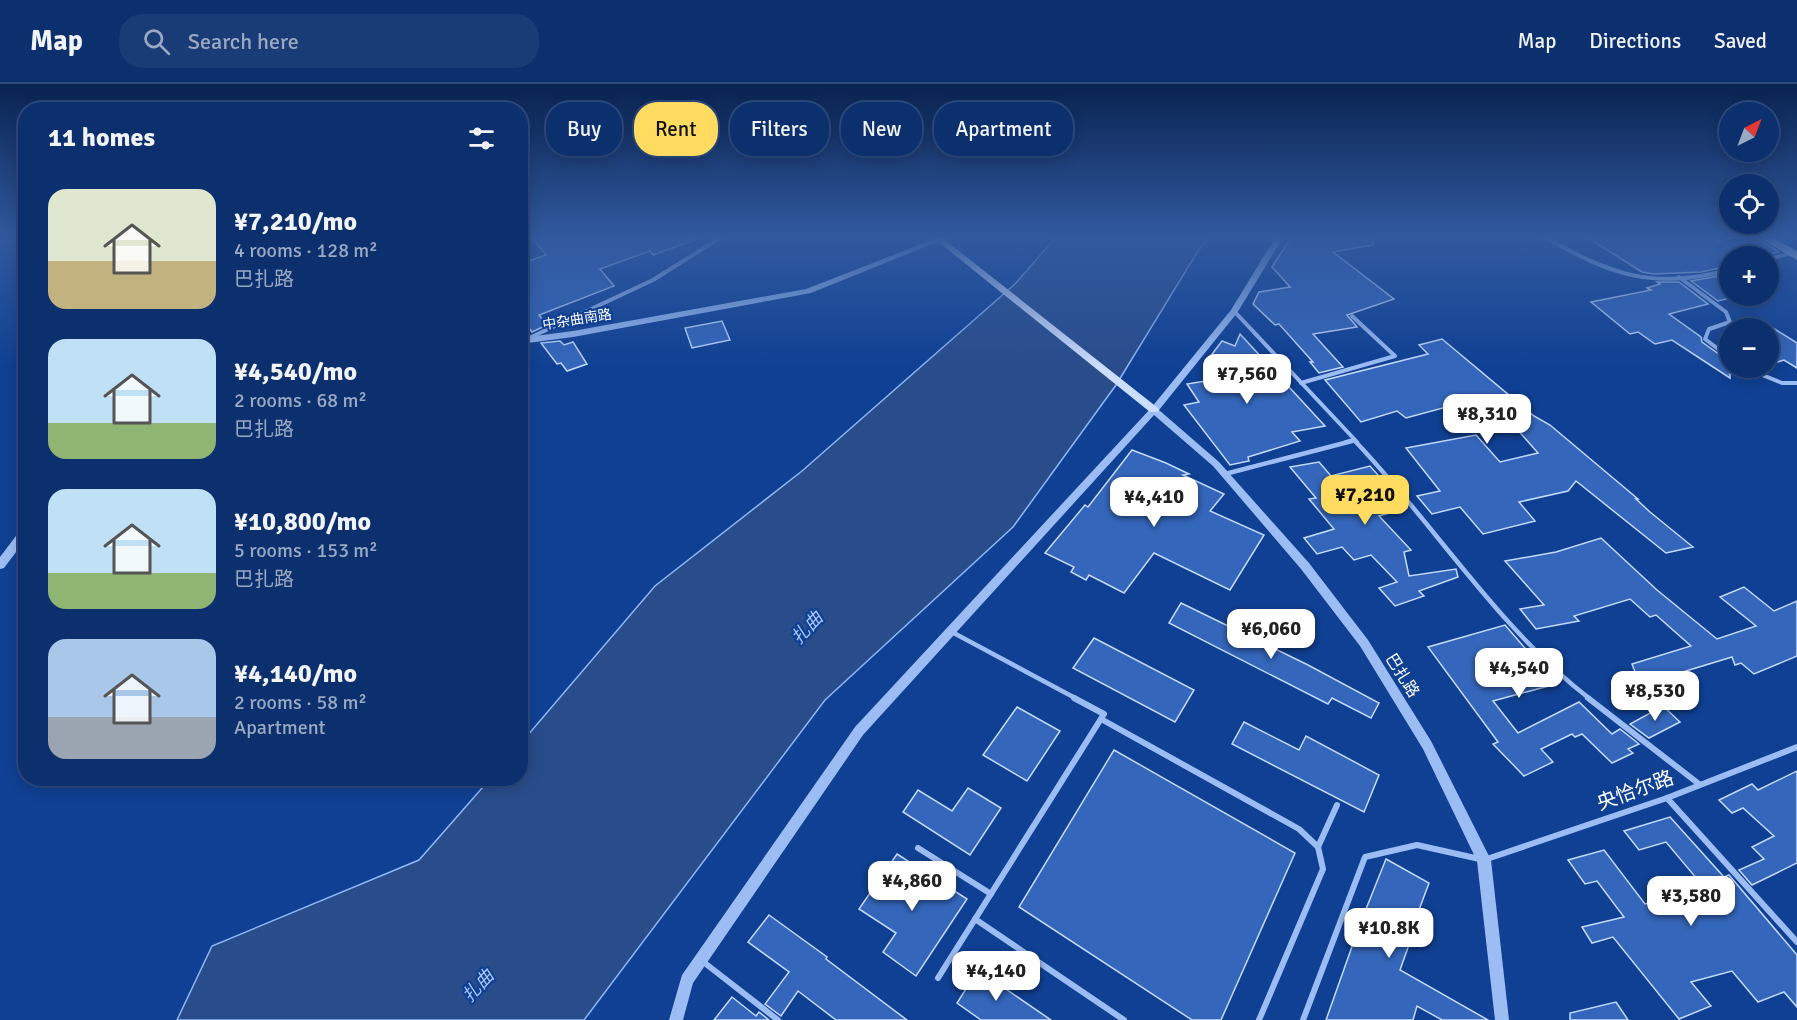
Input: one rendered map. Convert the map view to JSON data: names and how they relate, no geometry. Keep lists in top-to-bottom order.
{
  "streets": {
    "street": ["中杂曲南路", "巴扎路"],
    "lane": ["央恰尔路"]
  },
  "crossings": [
    ["巴扎路", "央恰尔路"]
  ],
  "water": ["扎曲"],
  "north": "top right",
  "page": {
    "header": "Map",
    "search": "Search here",
    "nav": ["Map", "Directions", "Saved"],
    "map_buttons": ["+", "−"],
    "chip": [
      "Buy",
      "Rent",
      "Filters",
      "New",
      "Apartment"
    ],
    "heading": "11 homes",
    "list": [
      {
        "name": "¥7,210/mo",
        "note": "4 rooms · 128 m² · 巴扎路"
      },
      {
        "name": "¥4,540/mo",
        "note": "2 rooms · 68 m² · 巴扎路"
      },
      {
        "name": "¥10,800/mo",
        "note": "5 rooms · 153 m² · 巴扎路"
      },
      {
        "name": "¥4,140/mo",
        "note": "2 rooms · 58 m² · Apartment"
      }
    ],
    "price": [
      "¥7,560",
      "¥8,310",
      "¥7,210",
      "¥4,410",
      "¥6,060",
      "¥4,540",
      "¥8,530",
      "¥4,860",
      "¥3,580",
      "¥10.8K",
      "¥4,140"
    ]
  }
}
